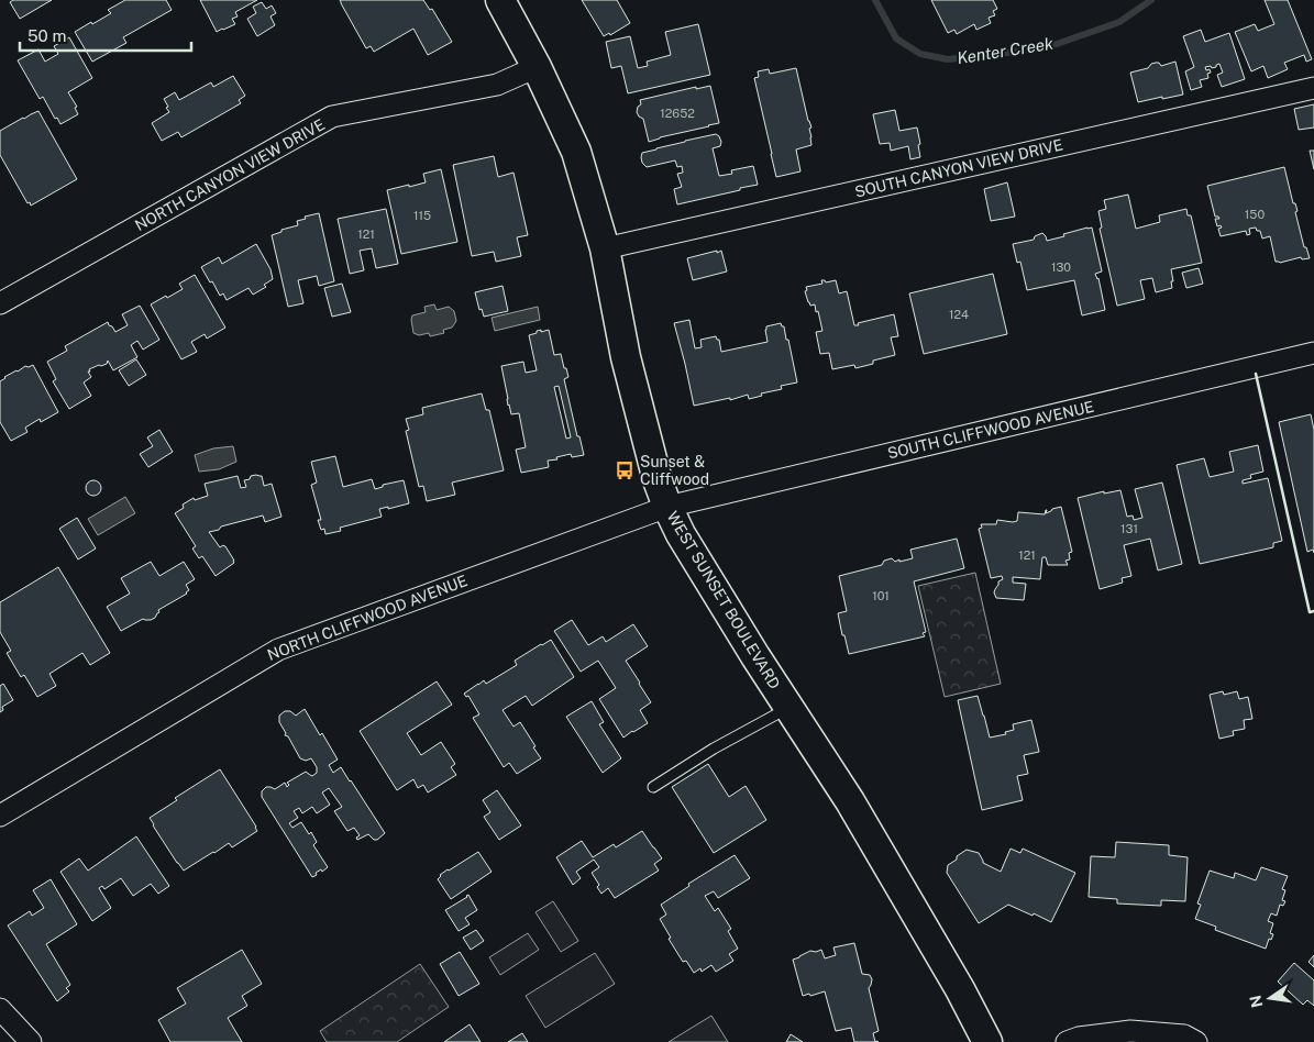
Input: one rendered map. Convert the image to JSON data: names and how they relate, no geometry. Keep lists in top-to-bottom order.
{
  "streets": {
    "main road": ["WEST SUNSET BOULEVARD"],
    "street": [
      "SOUTH CANYON VIEW DRIVE",
      "NORTH CANYON VIEW DRIVE",
      "SOUTH CLIFFWOOD AVENUE",
      "NORTH CLIFFWOOD AVENUE"
    ]
  },
  "crossings": [
    ["SOUTH CANYON VIEW DRIVE", "WEST SUNSET BOULEVARD"],
    ["NORTH CANYON VIEW DRIVE", "WEST SUNSET BOULEVARD"],
    ["SOUTH CLIFFWOOD AVENUE", "WEST SUNSET BOULEVARD"],
    ["SOUTH CLIFFWOOD AVENUE", "NORTH CLIFFWOOD AVENUE"],
    ["WEST SUNSET BOULEVARD", "NORTH CLIFFWOOD AVENUE"]
  ],
  "water": ["Kenter Creek"],
  "places": {
    "bus stop": ["Sunset & Cliffwood"]
  },
  "house_numbers": [
    "12652",
    "150",
    "115",
    "121",
    "130",
    "124",
    "131",
    "121",
    "101"
  ],
  "scale_bar": "50 m",
  "north": "left"
}
